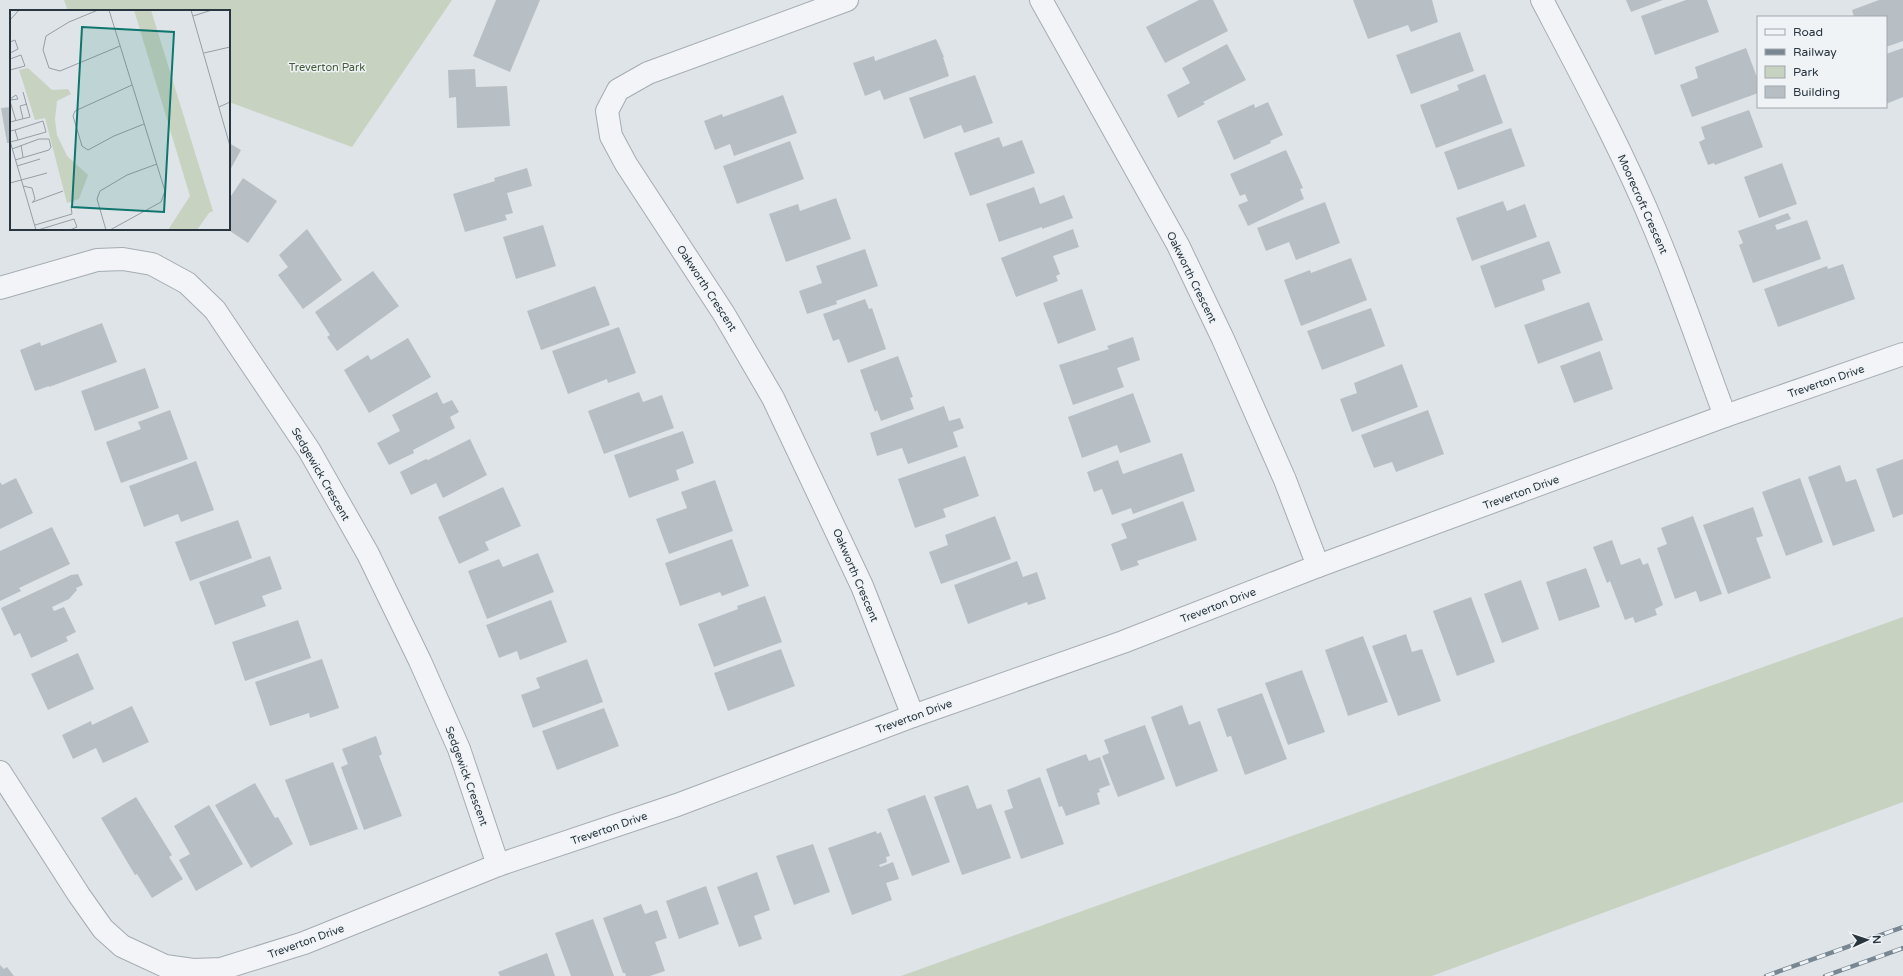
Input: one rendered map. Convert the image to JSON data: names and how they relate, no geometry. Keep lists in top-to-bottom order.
{
  "streets": {
    "street": [
      "Moorecroft Crescent",
      "Oakworth Crescent",
      "Treverton Drive",
      "Sedgewick Crescent"
    ]
  },
  "crossings": [
    ["Moorecroft Crescent", "Treverton Drive"],
    ["Oakworth Crescent", "Treverton Drive"],
    ["Treverton Drive", "Sedgewick Crescent"]
  ],
  "parks": ["Treverton Park"],
  "legend": [
    "Road",
    "Railway",
    "Park",
    "Building"
  ],
  "north": "right"
}
